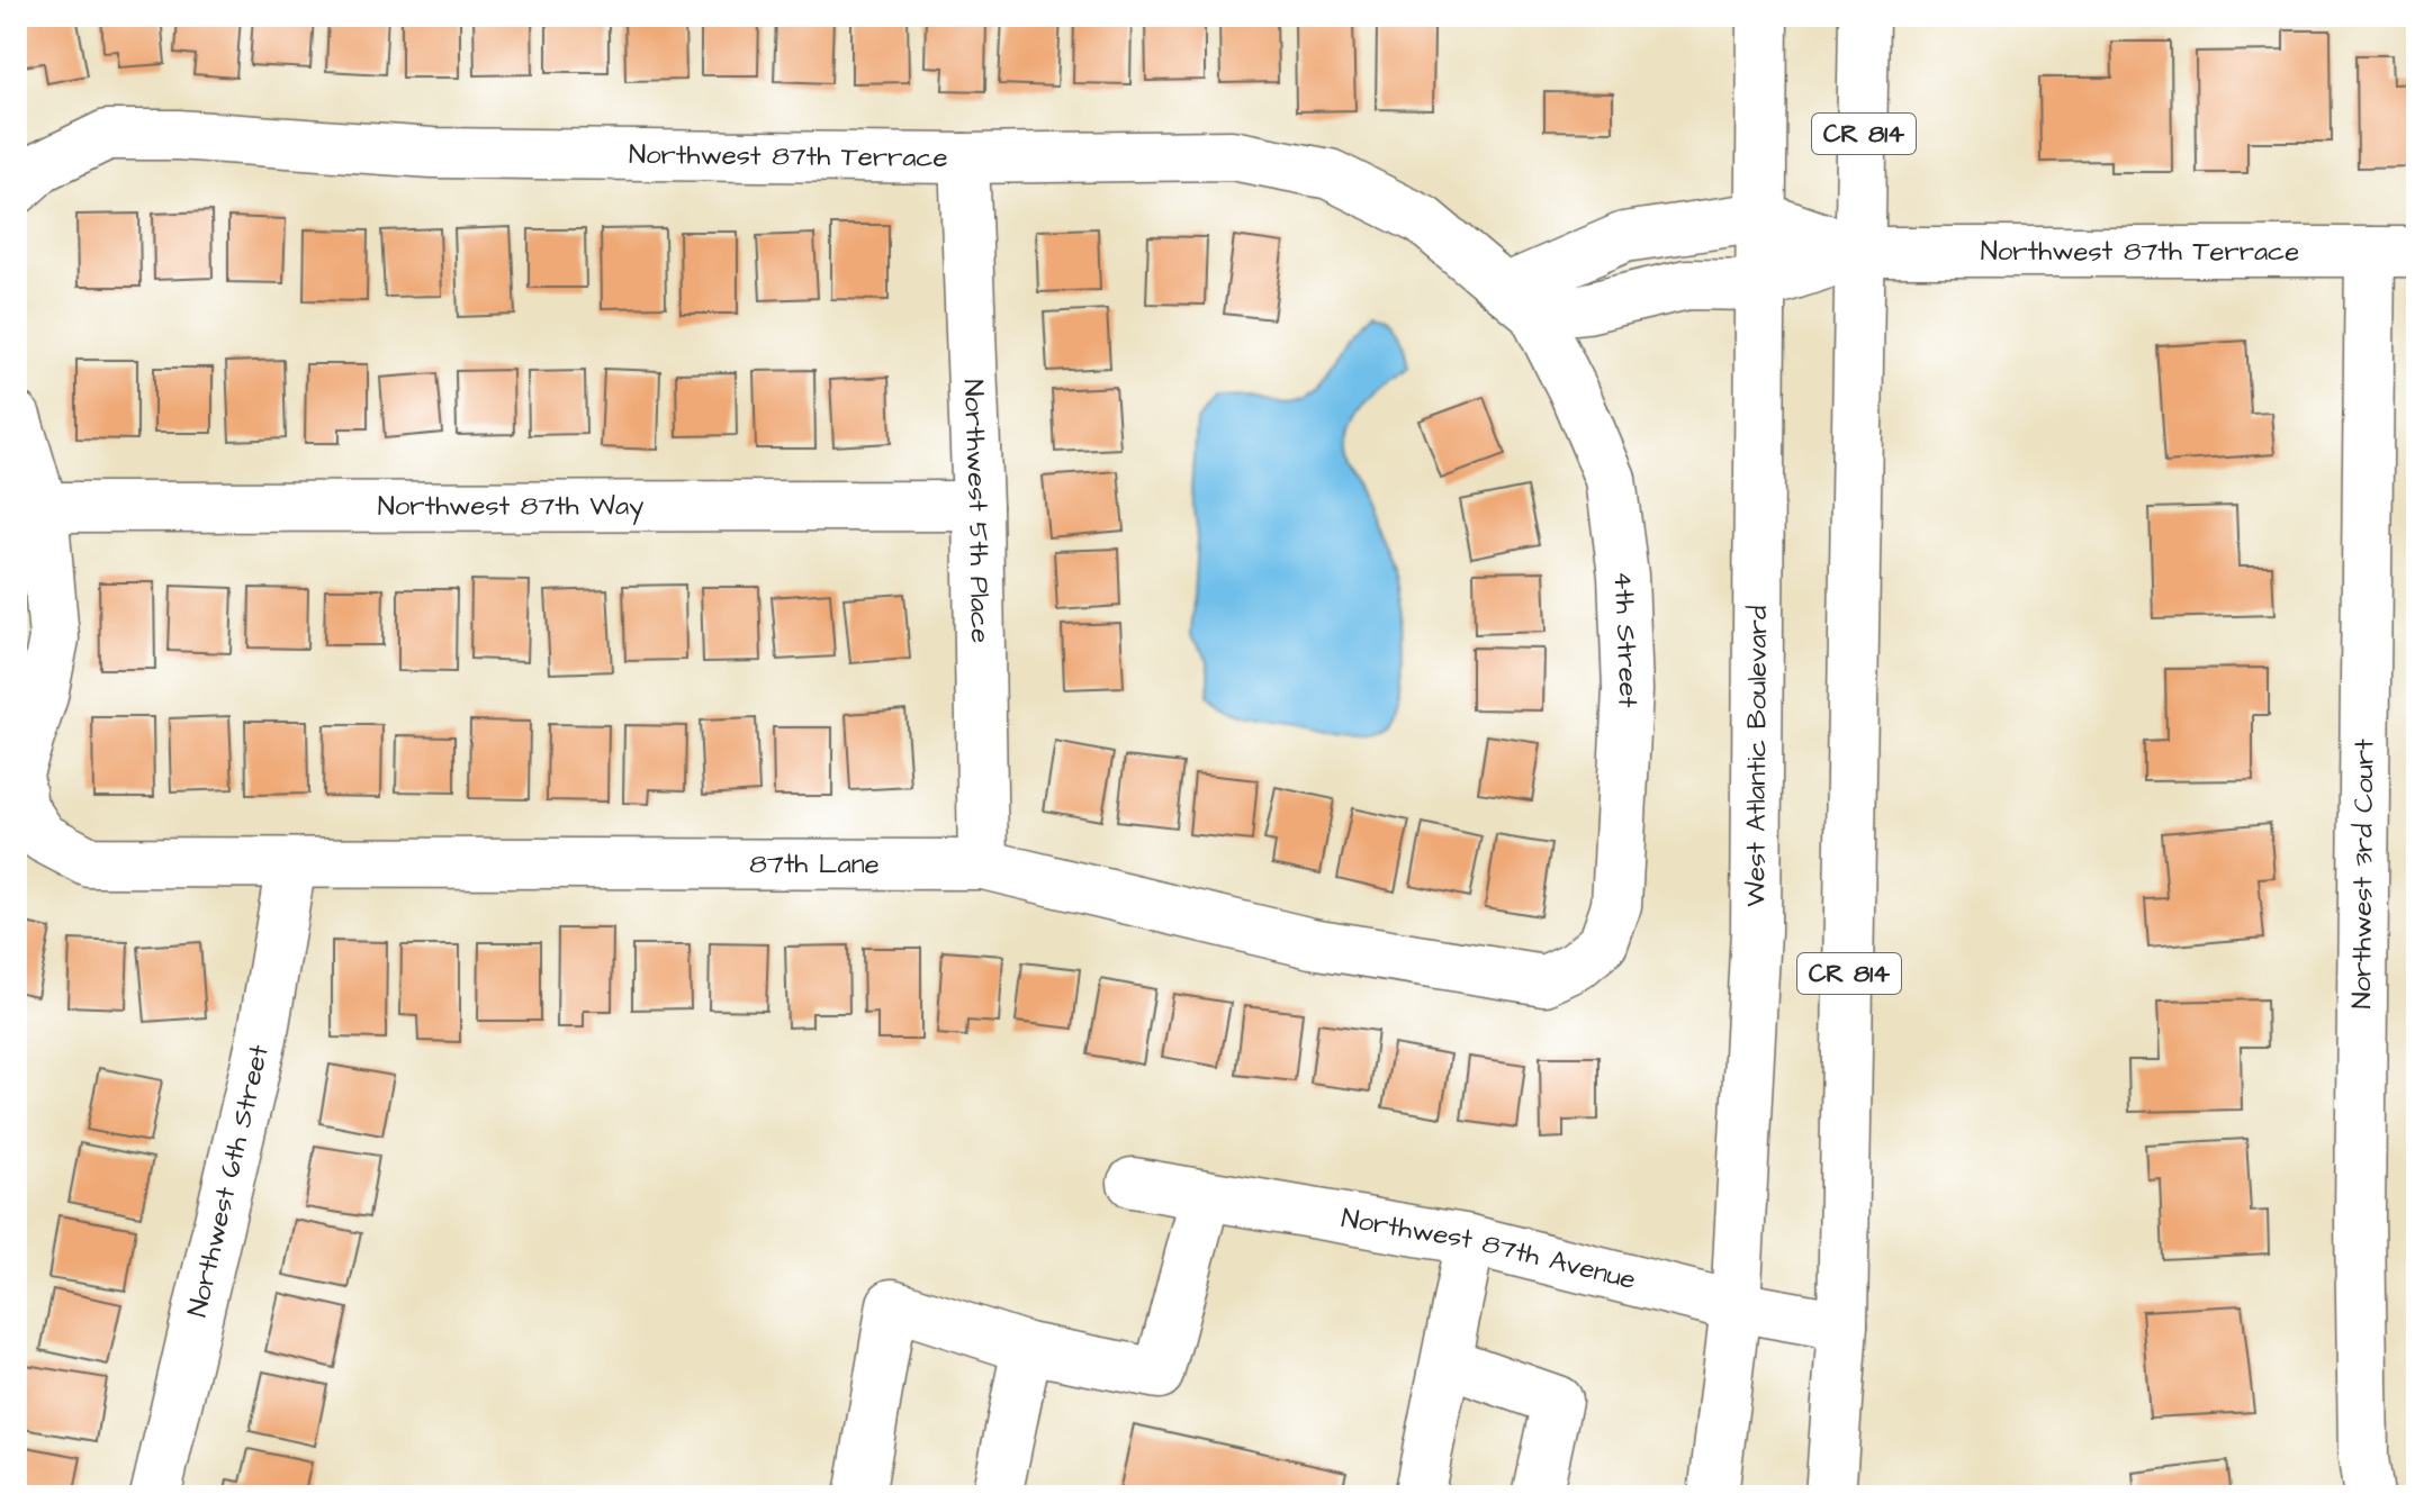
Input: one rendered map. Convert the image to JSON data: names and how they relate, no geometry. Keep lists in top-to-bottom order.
{
  "streets": {
    "street": [
      "CR 814",
      "Northwest 87th Terrace",
      "Northwest 87th Way",
      "Northwest 5th Place",
      "4th Street",
      "West Atlantic Boulevard",
      "87th Lane",
      "Northwest 3rd Court",
      "Northwest 6th Street",
      "Northwest 87th Avenue"
    ]
  },
  "crossings": [
    ["CR 814", "Northwest 87th Terrace"],
    ["CR 814", "Northwest 87th Avenue"],
    ["Northwest 87th Terrace", "Northwest 5th Place"],
    ["Northwest 87th Terrace", "4th Street"],
    ["Northwest 87th Terrace", "West Atlantic Boulevard"],
    ["Northwest 87th Terrace", "Northwest 3rd Court"],
    ["Northwest 87th Way", "Northwest 5th Place"],
    ["Northwest 87th Way", "87th Lane"],
    ["Northwest 5th Place", "87th Lane"],
    ["4th Street", "87th Lane"],
    ["West Atlantic Boulevard", "Northwest 87th Avenue"],
    ["87th Lane", "Northwest 6th Street"]
  ]
}
